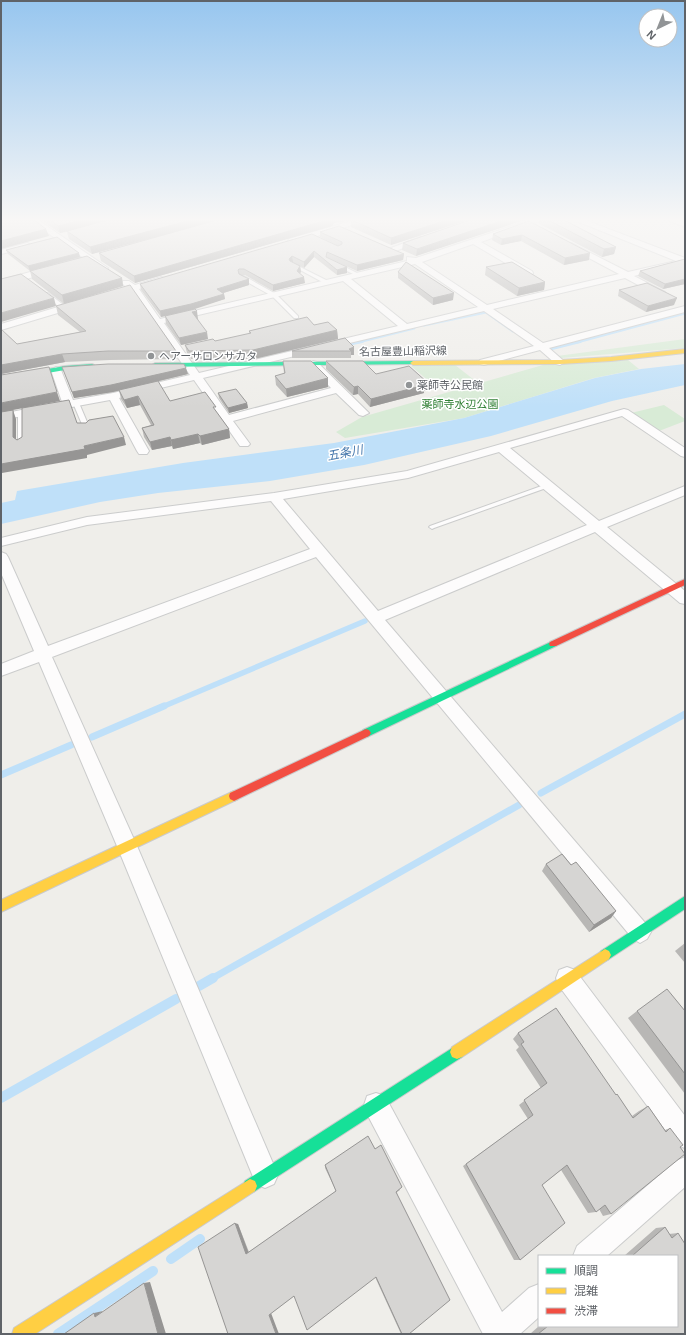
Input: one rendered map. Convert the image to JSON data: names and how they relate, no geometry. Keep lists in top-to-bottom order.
{
  "streets": {
    "street": ["名古屋豊山稲沢線"]
  },
  "water": ["五条川"],
  "parks": ["薬師寺水辺公園"],
  "places": ["ヘアーサロンサカタ", "薬師寺公民館"],
  "legend": ["順調", "混雑", "渋滞"],
  "north": "bottom left"
}
